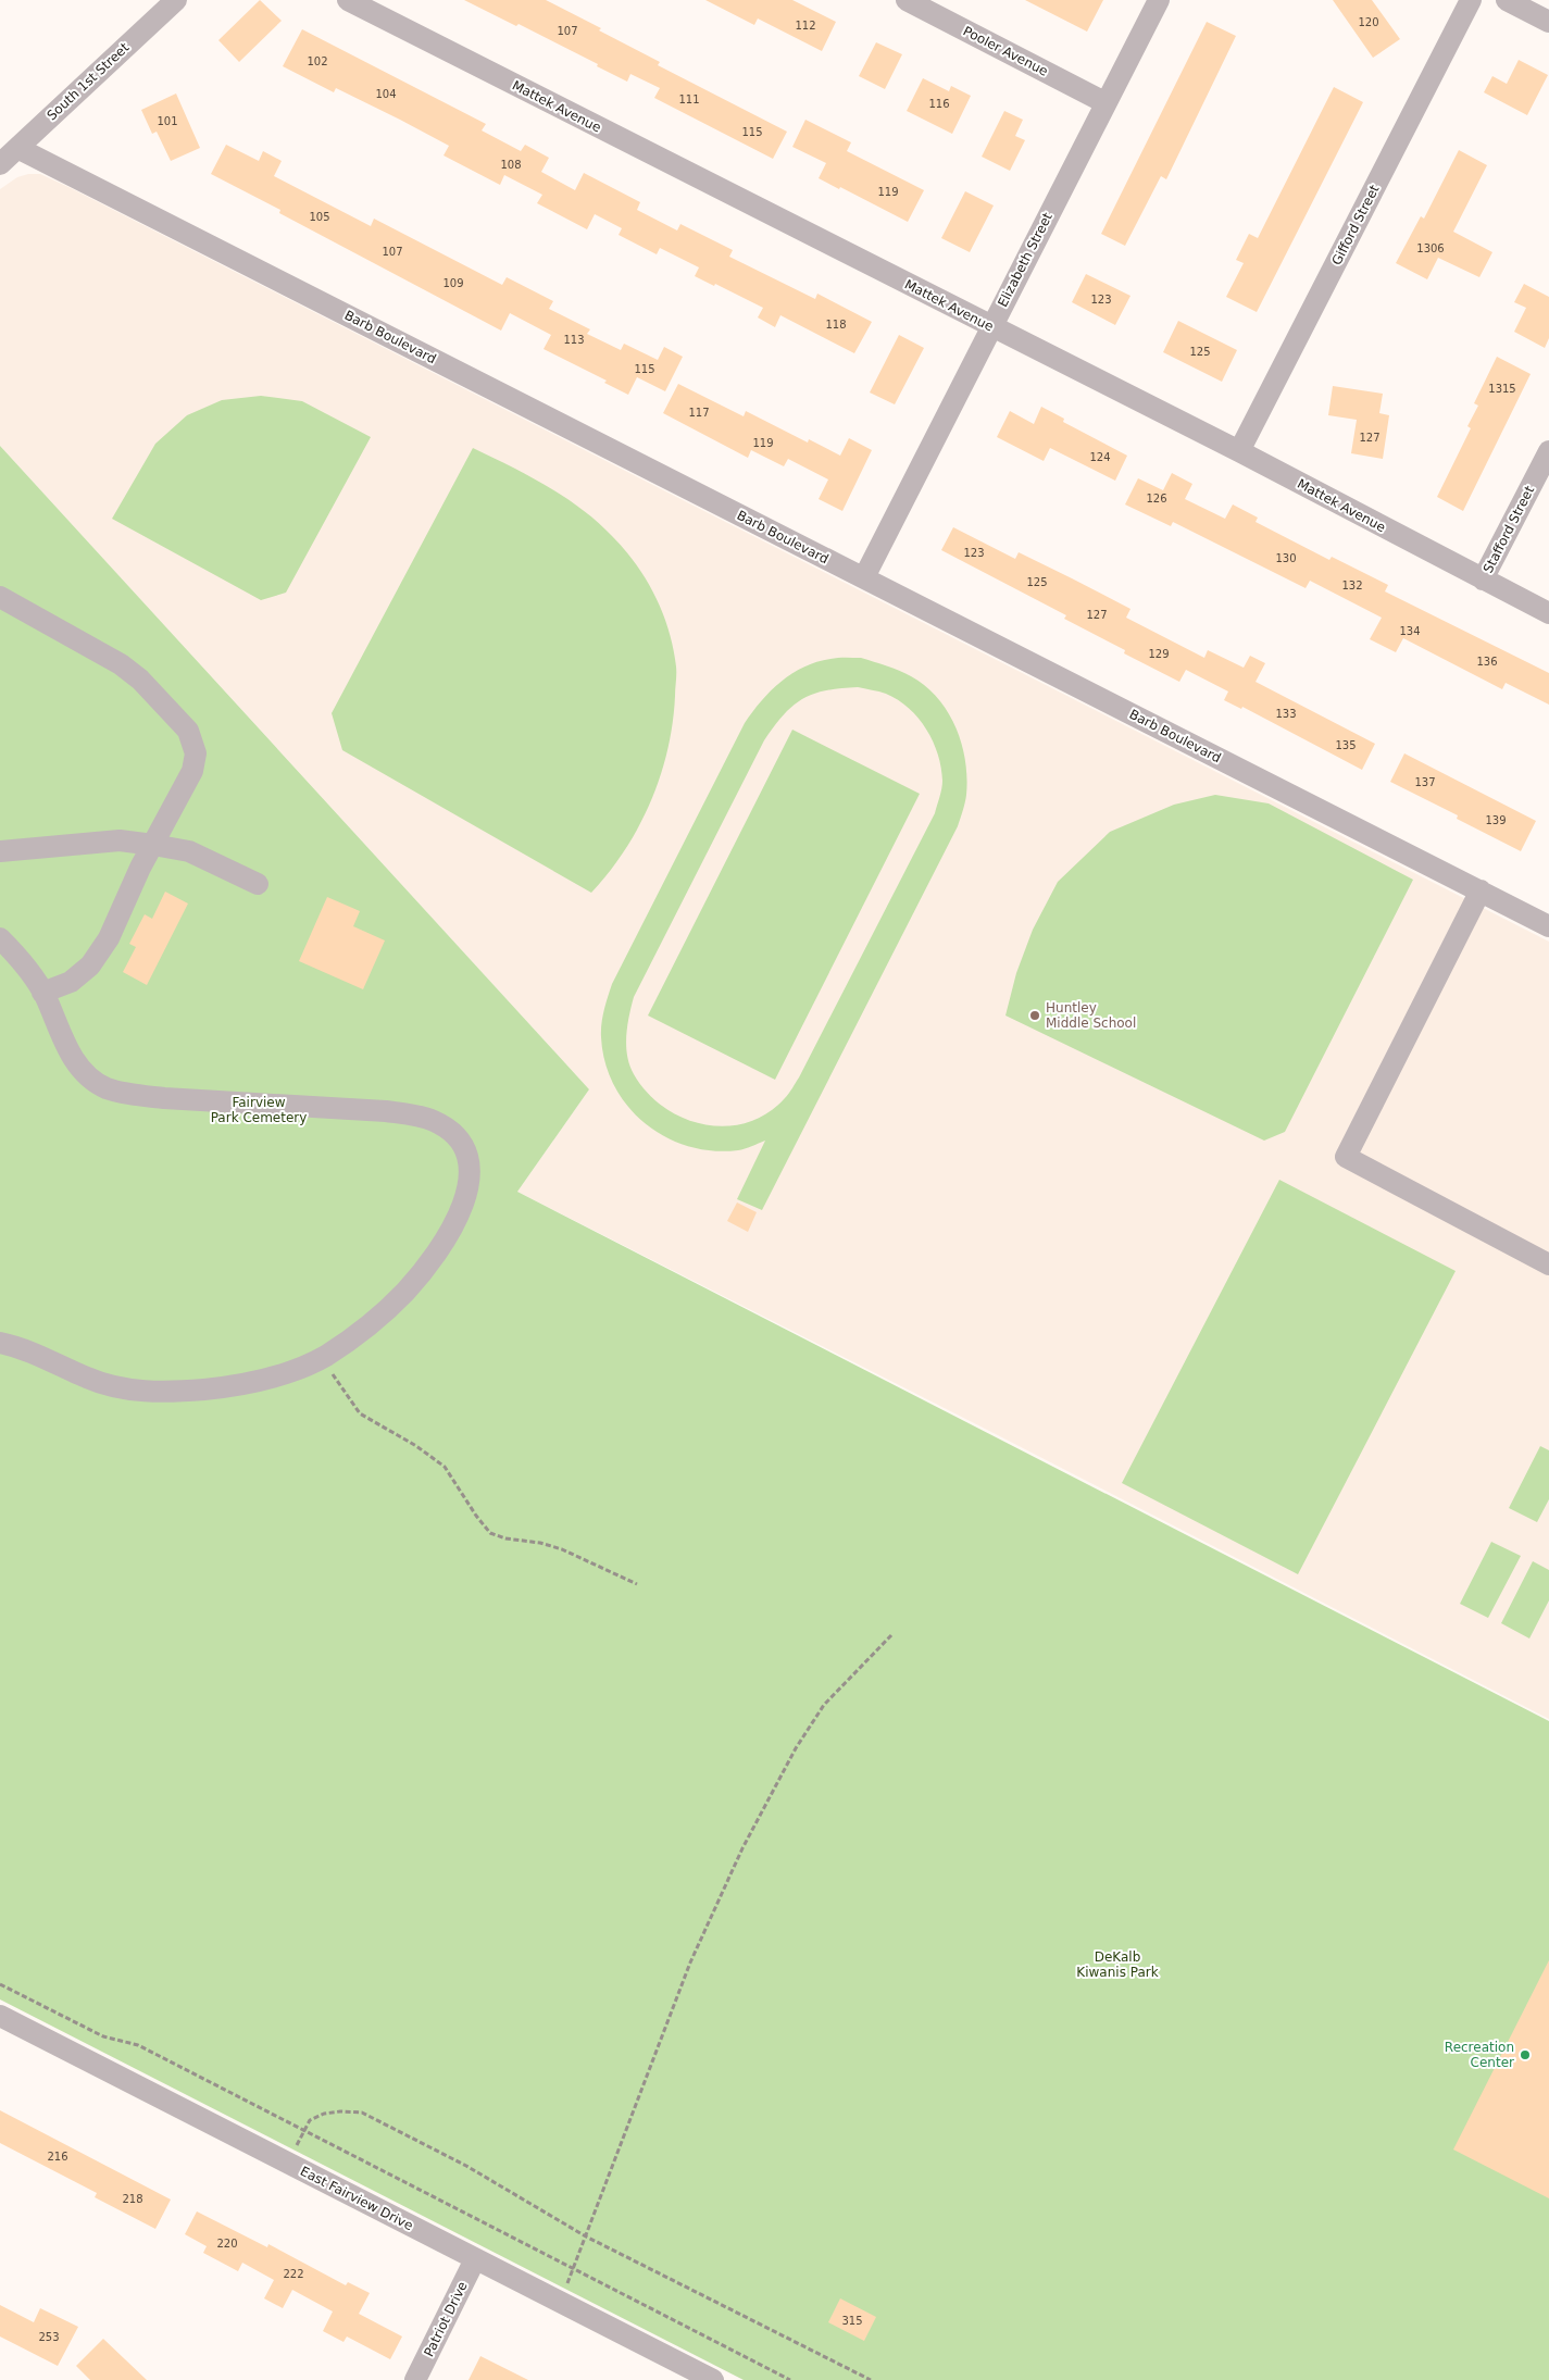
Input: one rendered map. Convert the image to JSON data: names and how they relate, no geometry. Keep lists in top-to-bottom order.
{
  "streets": {
    "street": [
      "Pooler Avenue",
      "South 1st Street",
      "Mattek Avenue",
      "Gifford Street",
      "Elizabeth Street",
      "Barb Boulevard",
      "Stafford Street",
      "East Fairview Drive",
      "Patriot Drive"
    ]
  },
  "crossings": [
    ["Pooler Avenue", "Elizabeth Street"],
    ["South 1st Street", "Barb Boulevard"],
    ["Mattek Avenue", "Gifford Street"],
    ["Mattek Avenue", "Elizabeth Street"],
    ["Mattek Avenue", "Stafford Street"],
    ["Elizabeth Street", "Barb Boulevard"],
    ["East Fairview Drive", "Patriot Drive"]
  ],
  "parks": ["Fairview Park Cemetery", "DeKalb Kiwanis Park"],
  "places": ["Huntley Middle School", "Recreation Center"],
  "house_numbers": [
    "120",
    "112",
    "107",
    "102",
    "104",
    "111",
    "116",
    "101",
    "115",
    "108",
    "119",
    "105",
    "1306",
    "107",
    "109",
    "123",
    "118",
    "113",
    "125",
    "115",
    "1315",
    "117",
    "127",
    "119",
    "124",
    "126",
    "123",
    "130",
    "125",
    "132",
    "127",
    "134",
    "129",
    "136",
    "133",
    "135",
    "137",
    "139",
    "216",
    "218",
    "220",
    "222",
    "315",
    "253"
  ]
}
